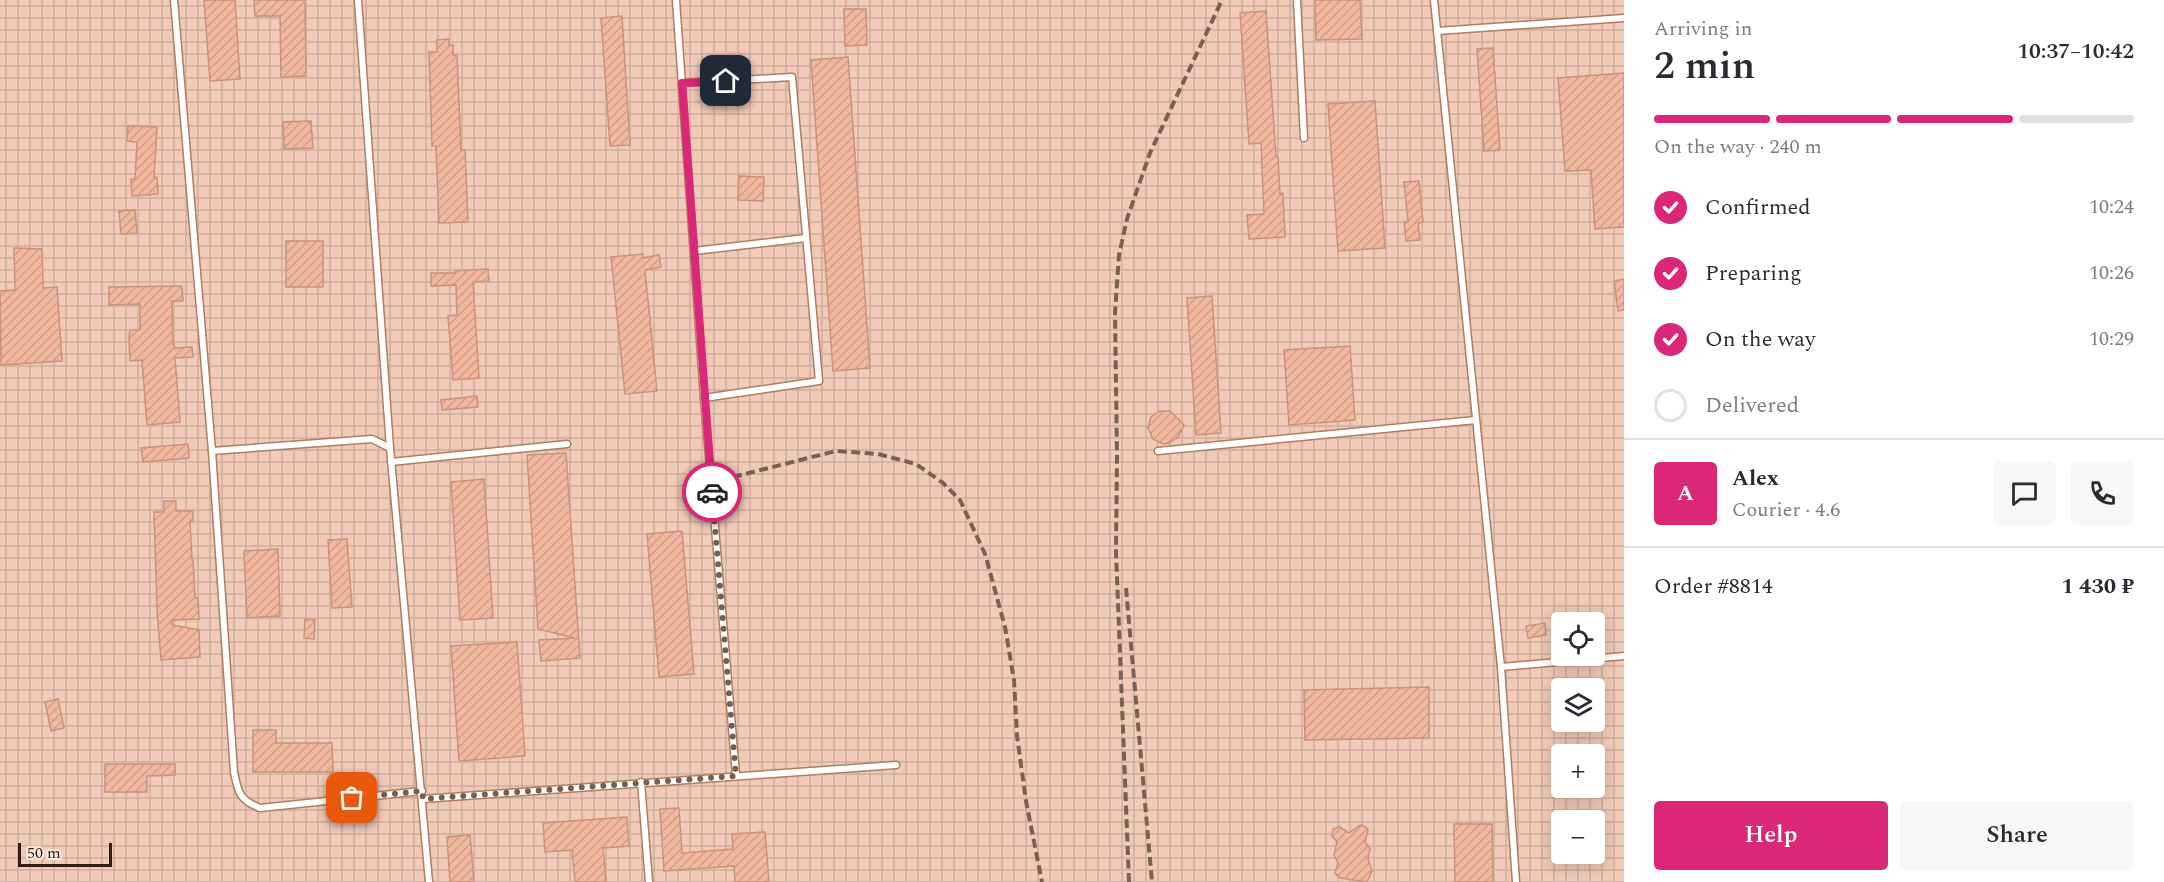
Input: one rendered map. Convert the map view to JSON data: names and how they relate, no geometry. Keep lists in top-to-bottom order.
{
  "scale_bar": "50 m",
  "page": {
    "heading": ["2 min", "Arriving in", "10:37–10:42"],
    "panel": [
      "Alex",
      "Courier · 4.6",
      "Order #8814",
      "1 430 ₽"
    ],
    "bar": "On the way · 240 m",
    "list": [
      ["Confirmed", "10:24"],
      ["Preparing", "10:26"],
      ["On the way", "10:29"],
      "Delivered"
    ],
    "round": "A",
    "map_buttons": ["+", "−"],
    "buttons": ["Help", "Share"],
    "scale": "50 m"
  }
}
